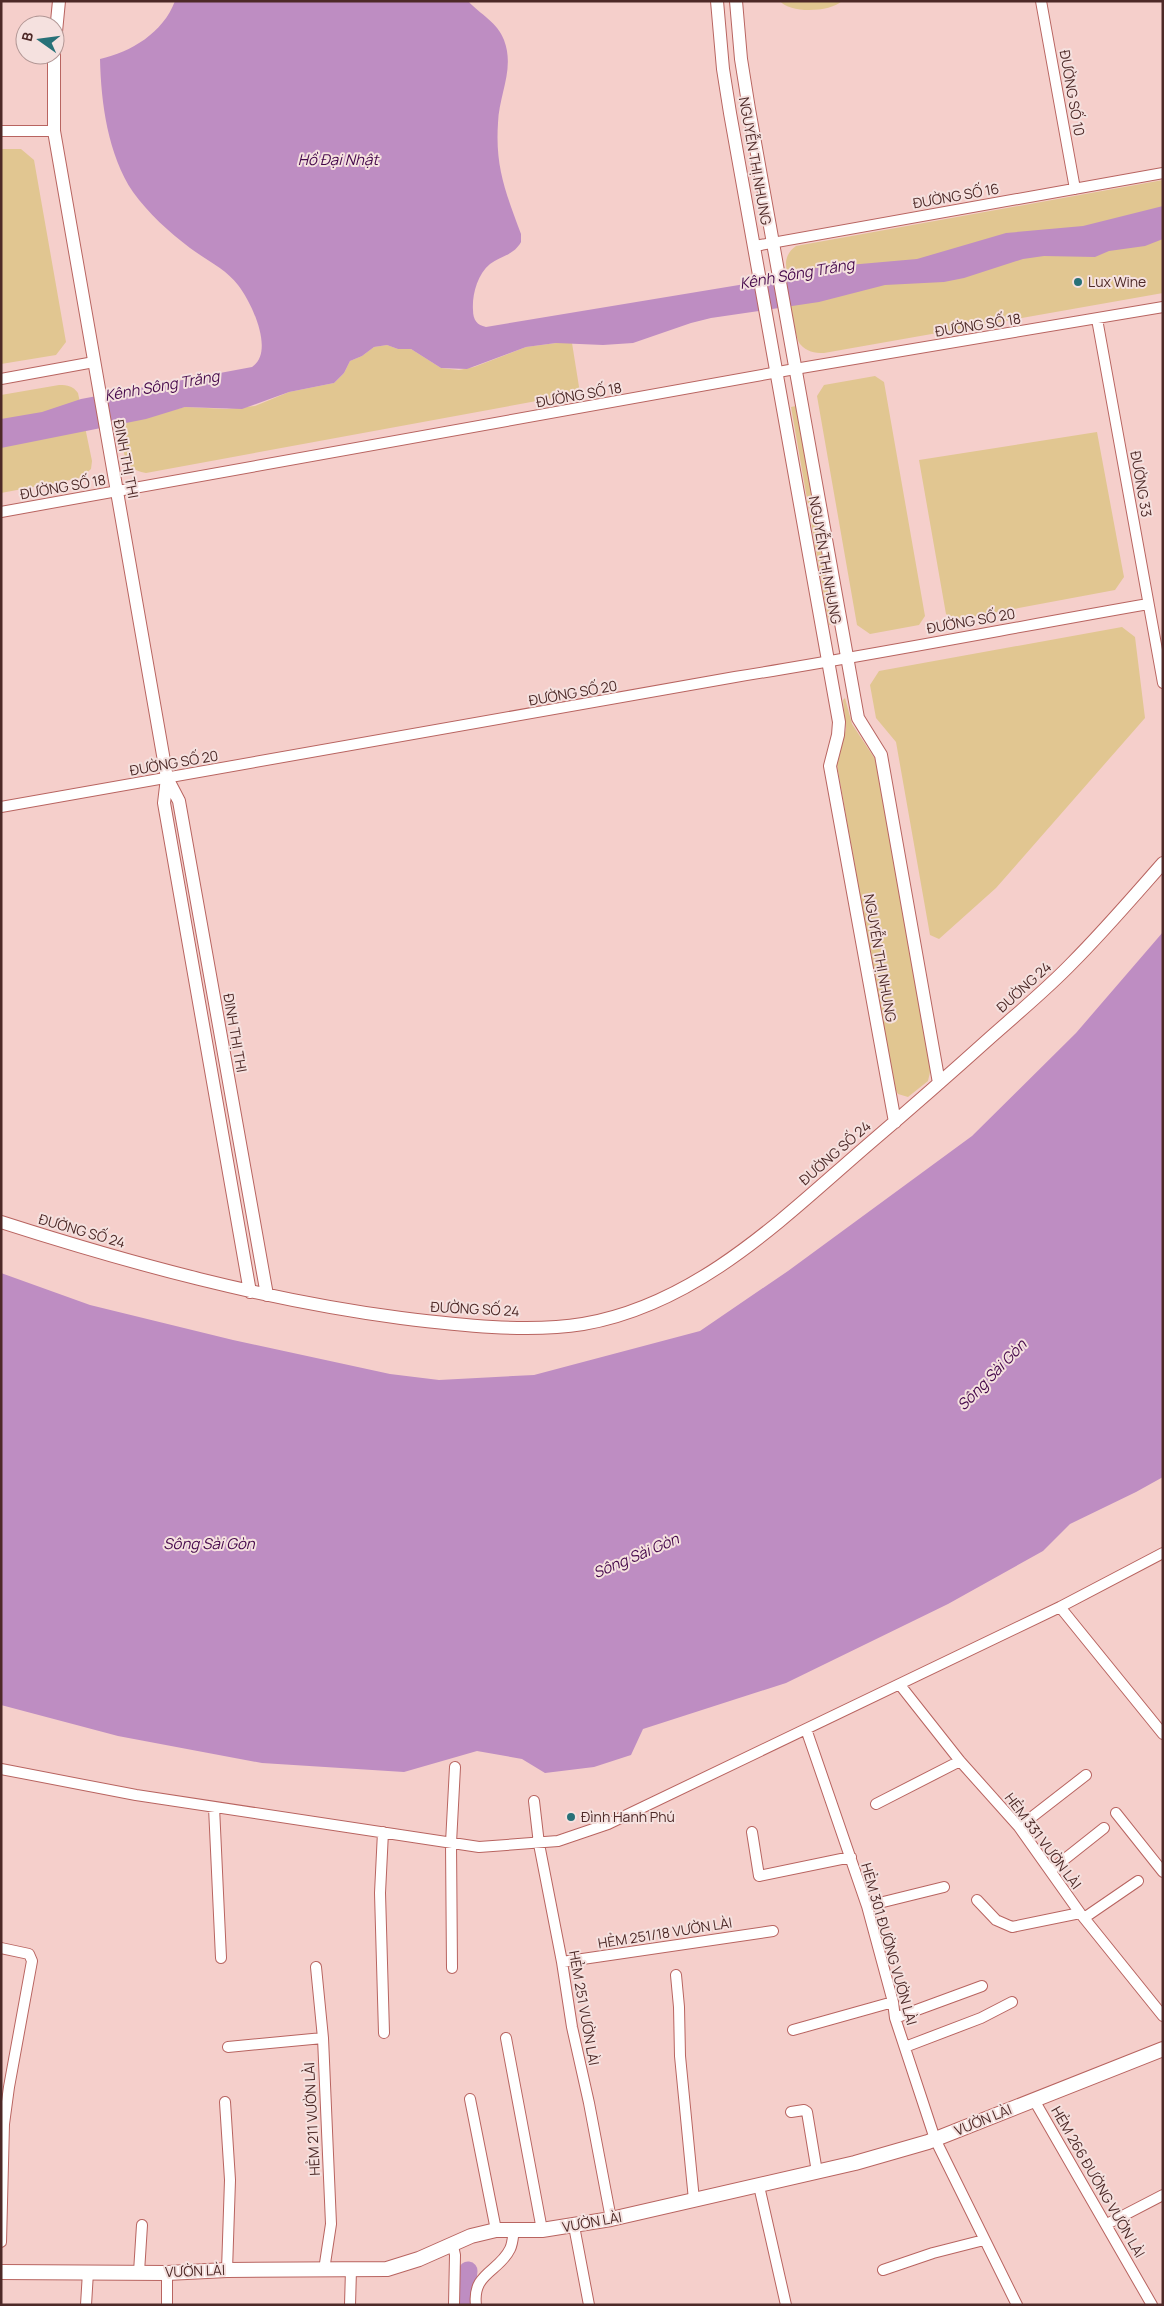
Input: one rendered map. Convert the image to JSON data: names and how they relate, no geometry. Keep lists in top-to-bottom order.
{
  "streets": {
    "main road": ["VƯỜN LÀI"],
    "street": [
      "ĐƯỜNG SỐ 10",
      "NGUYỄN THỊ NHUNG",
      "ĐƯỜNG SỐ 16",
      "ĐƯỜNG SỐ 18",
      "ĐINH THỊ THI",
      "ĐƯỜNG 33",
      "ĐƯỜNG SỐ 20",
      "ĐƯỜNG 24",
      "ĐƯỜNG SỐ 24",
      "HẺM 331 VƯỜN LÀI",
      "HẺM 251/18 VƯỜN LÀI",
      "HẺM 301 ĐƯỜNG VƯỜN LÀI",
      "HẺM 251 VƯỜN LÀI",
      "HẺM 211 VƯỜN LÀI",
      "HẺM 266 ĐƯỜNG VƯỜN LÀI"
    ]
  },
  "crossings": [
    ["ĐƯỜNG SỐ 10", "ĐƯỜNG SỐ 16"],
    ["NGUYỄN THỊ NHUNG", "ĐƯỜNG SỐ 16"],
    ["NGUYỄN THỊ NHUNG", "ĐƯỜNG SỐ 18"],
    ["NGUYỄN THỊ NHUNG", "ĐƯỜNG SỐ 20"],
    ["NGUYỄN THỊ NHUNG", "ĐƯỜNG 24"],
    ["NGUYỄN THỊ NHUNG", "ĐƯỜNG SỐ 24"],
    ["ĐƯỜNG SỐ 18", "ĐINH THỊ THI"],
    ["ĐƯỜNG SỐ 18", "ĐƯỜNG 33"],
    ["ĐINH THỊ THI", "ĐƯỜNG SỐ 20"],
    ["ĐINH THỊ THI", "ĐƯỜNG SỐ 24"],
    ["ĐƯỜNG 33", "ĐƯỜNG SỐ 20"],
    ["ĐƯỜNG 24", "ĐƯỜNG SỐ 24"],
    ["HẺM 251/18 VƯỜN LÀI", "HẺM 251 VƯỜN LÀI"],
    ["HẺM 301 ĐƯỜNG VƯỜN LÀI", "VƯỜN LÀI"],
    ["HẺM 251 VƯỜN LÀI", "VƯỜN LÀI"],
    ["HẺM 211 VƯỜN LÀI", "VƯỜN LÀI"],
    ["VƯỜN LÀI", "HẺM 266 ĐƯỜNG VƯỜN LÀI"]
  ],
  "water": ["Hồ Đại Nhật", "Kênh Sông Trăng", "Sông Sài Gòn"],
  "places": ["Lux Wine", "Đình Hanh Phú"],
  "north": "left"
}
